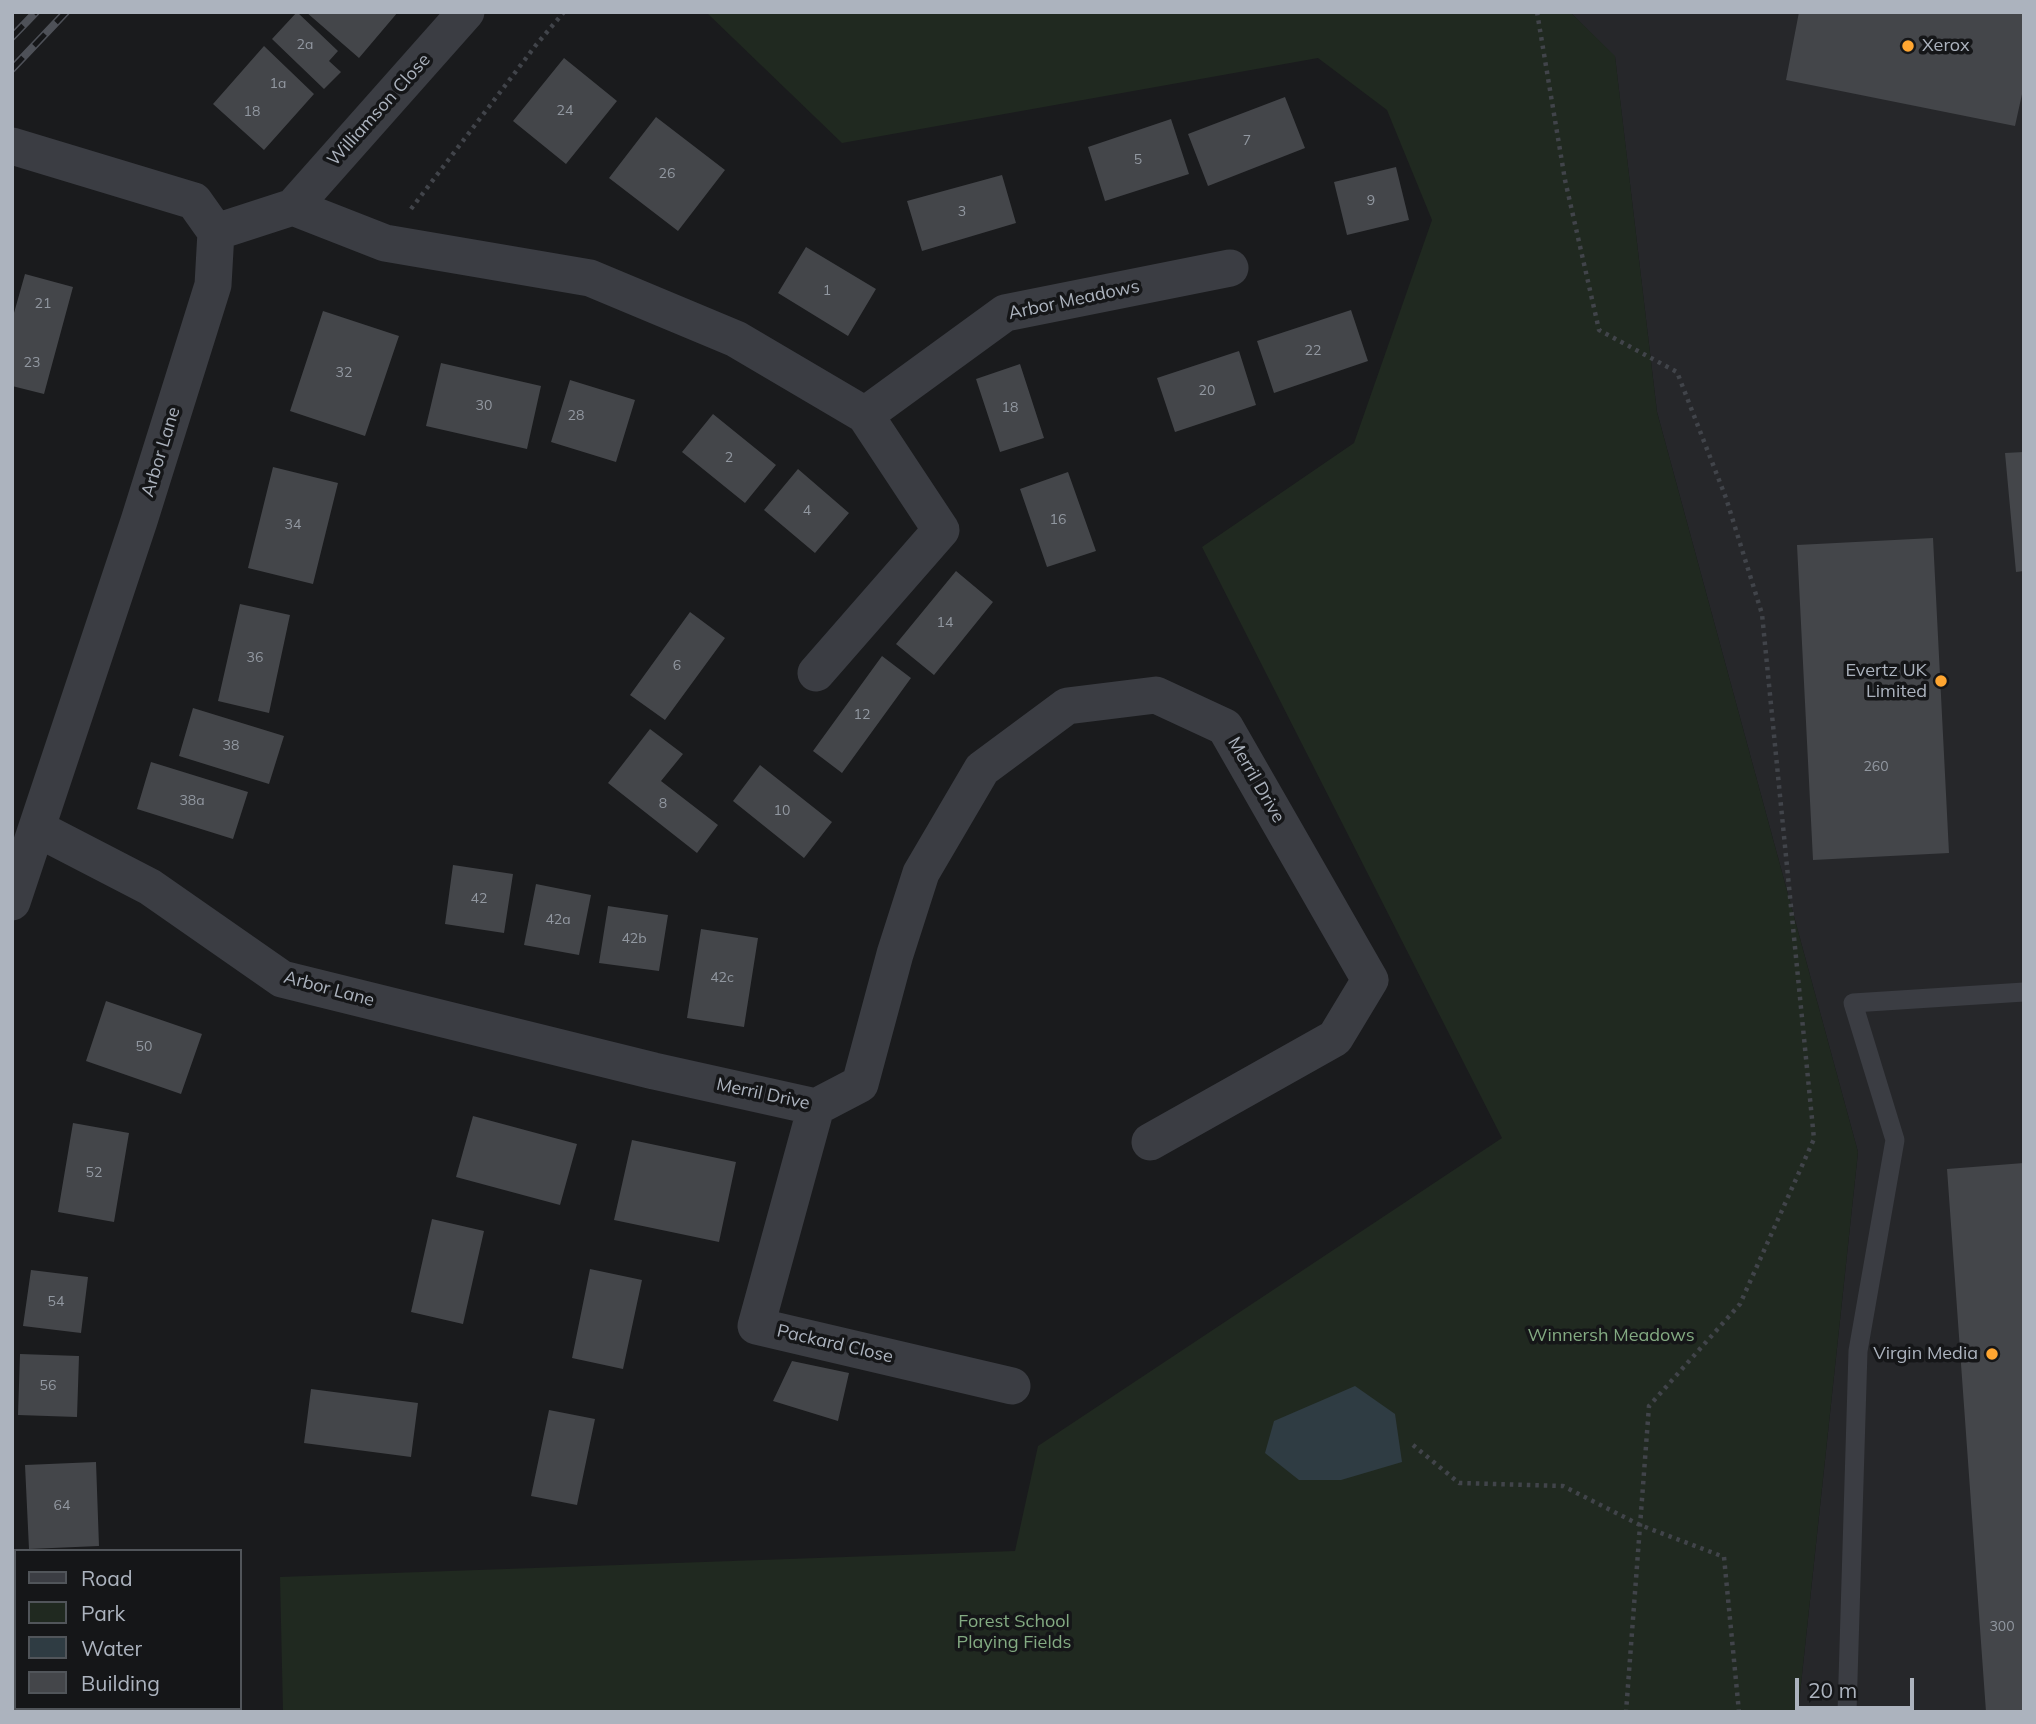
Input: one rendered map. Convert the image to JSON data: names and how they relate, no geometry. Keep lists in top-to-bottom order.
{
  "streets": {
    "street": [
      "Williamson Close",
      "Arbor Meadows",
      "Arbor Lane",
      "Merril Drive",
      "Packard Close"
    ]
  },
  "crossings": [
    ["Arbor Lane", "Merril Drive"],
    ["Merril Drive", "Packard Close"]
  ],
  "parks": ["Winnersh Meadows", "Forest School Playing Fields"],
  "places": ["Xerox", "Evertz UK Limited", "Virgin Media"],
  "house_numbers": [
    "2a",
    "1a",
    "24",
    "18",
    "7",
    "5",
    "26",
    "9",
    "3",
    "1",
    "21",
    "22",
    "23",
    "32",
    "20",
    "30",
    "18",
    "28",
    "2",
    "4",
    "16",
    "34",
    "14",
    "36",
    "6",
    "12",
    "38",
    "260",
    "38a",
    "8",
    "10",
    "42",
    "42a",
    "42b",
    "42c",
    "50",
    "52",
    "54",
    "56",
    "64",
    "300"
  ],
  "legend": [
    "Road",
    "Park",
    "Water",
    "Building"
  ],
  "scale_bar": "20 m"
}
